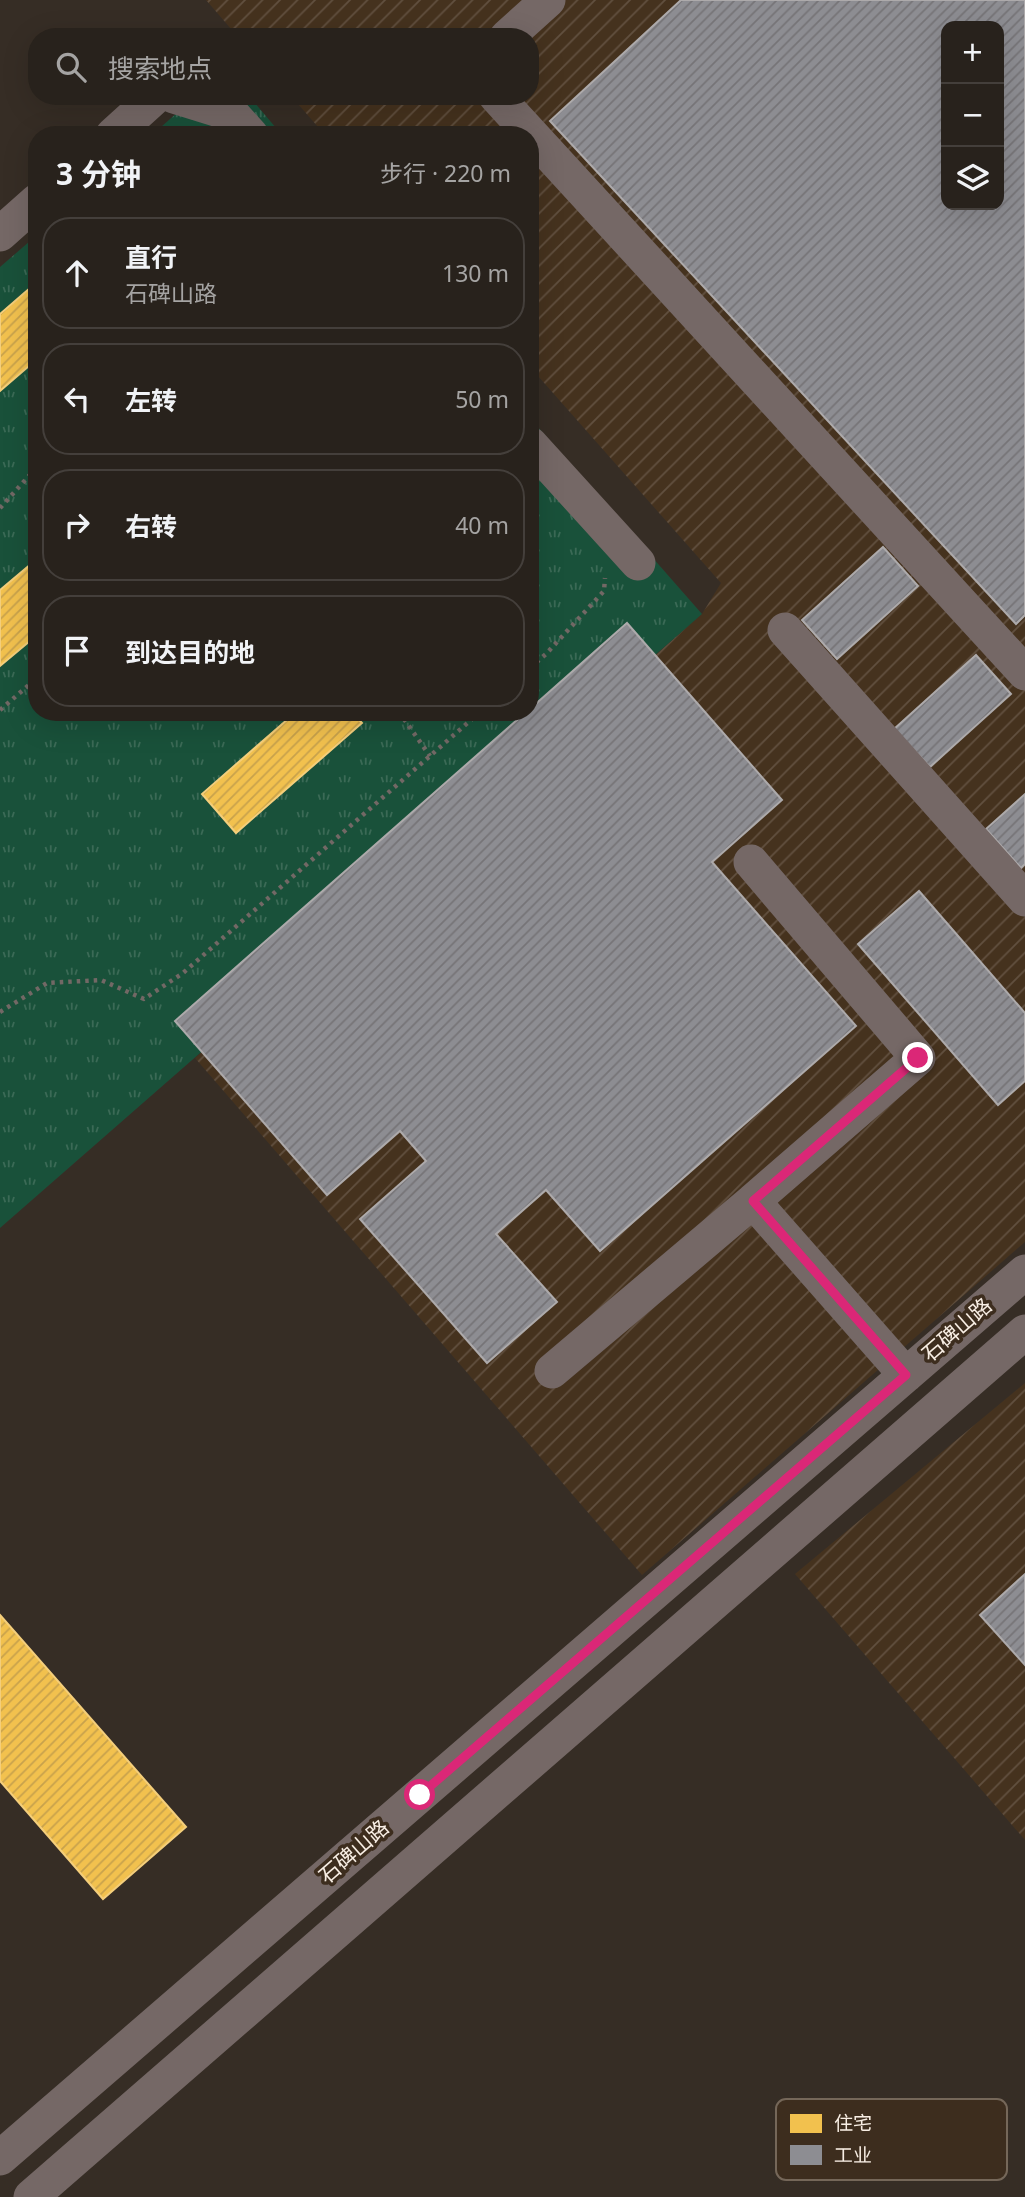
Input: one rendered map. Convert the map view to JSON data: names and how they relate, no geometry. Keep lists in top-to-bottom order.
{
  "streets": {
    "street": ["石碑山路"]
  },
  "legend": ["住宅", "工业"],
  "page": {
    "map_buttons": ["+", "−"],
    "search": "搜索地点",
    "heading": ["3 分钟", "步行 · 220 m"],
    "list": [
      ["直行", "石碑山路", "130 m"],
      ["左转", "50 m"],
      ["右转", "40 m"],
      "到达目的地"
    ]
  }
}
